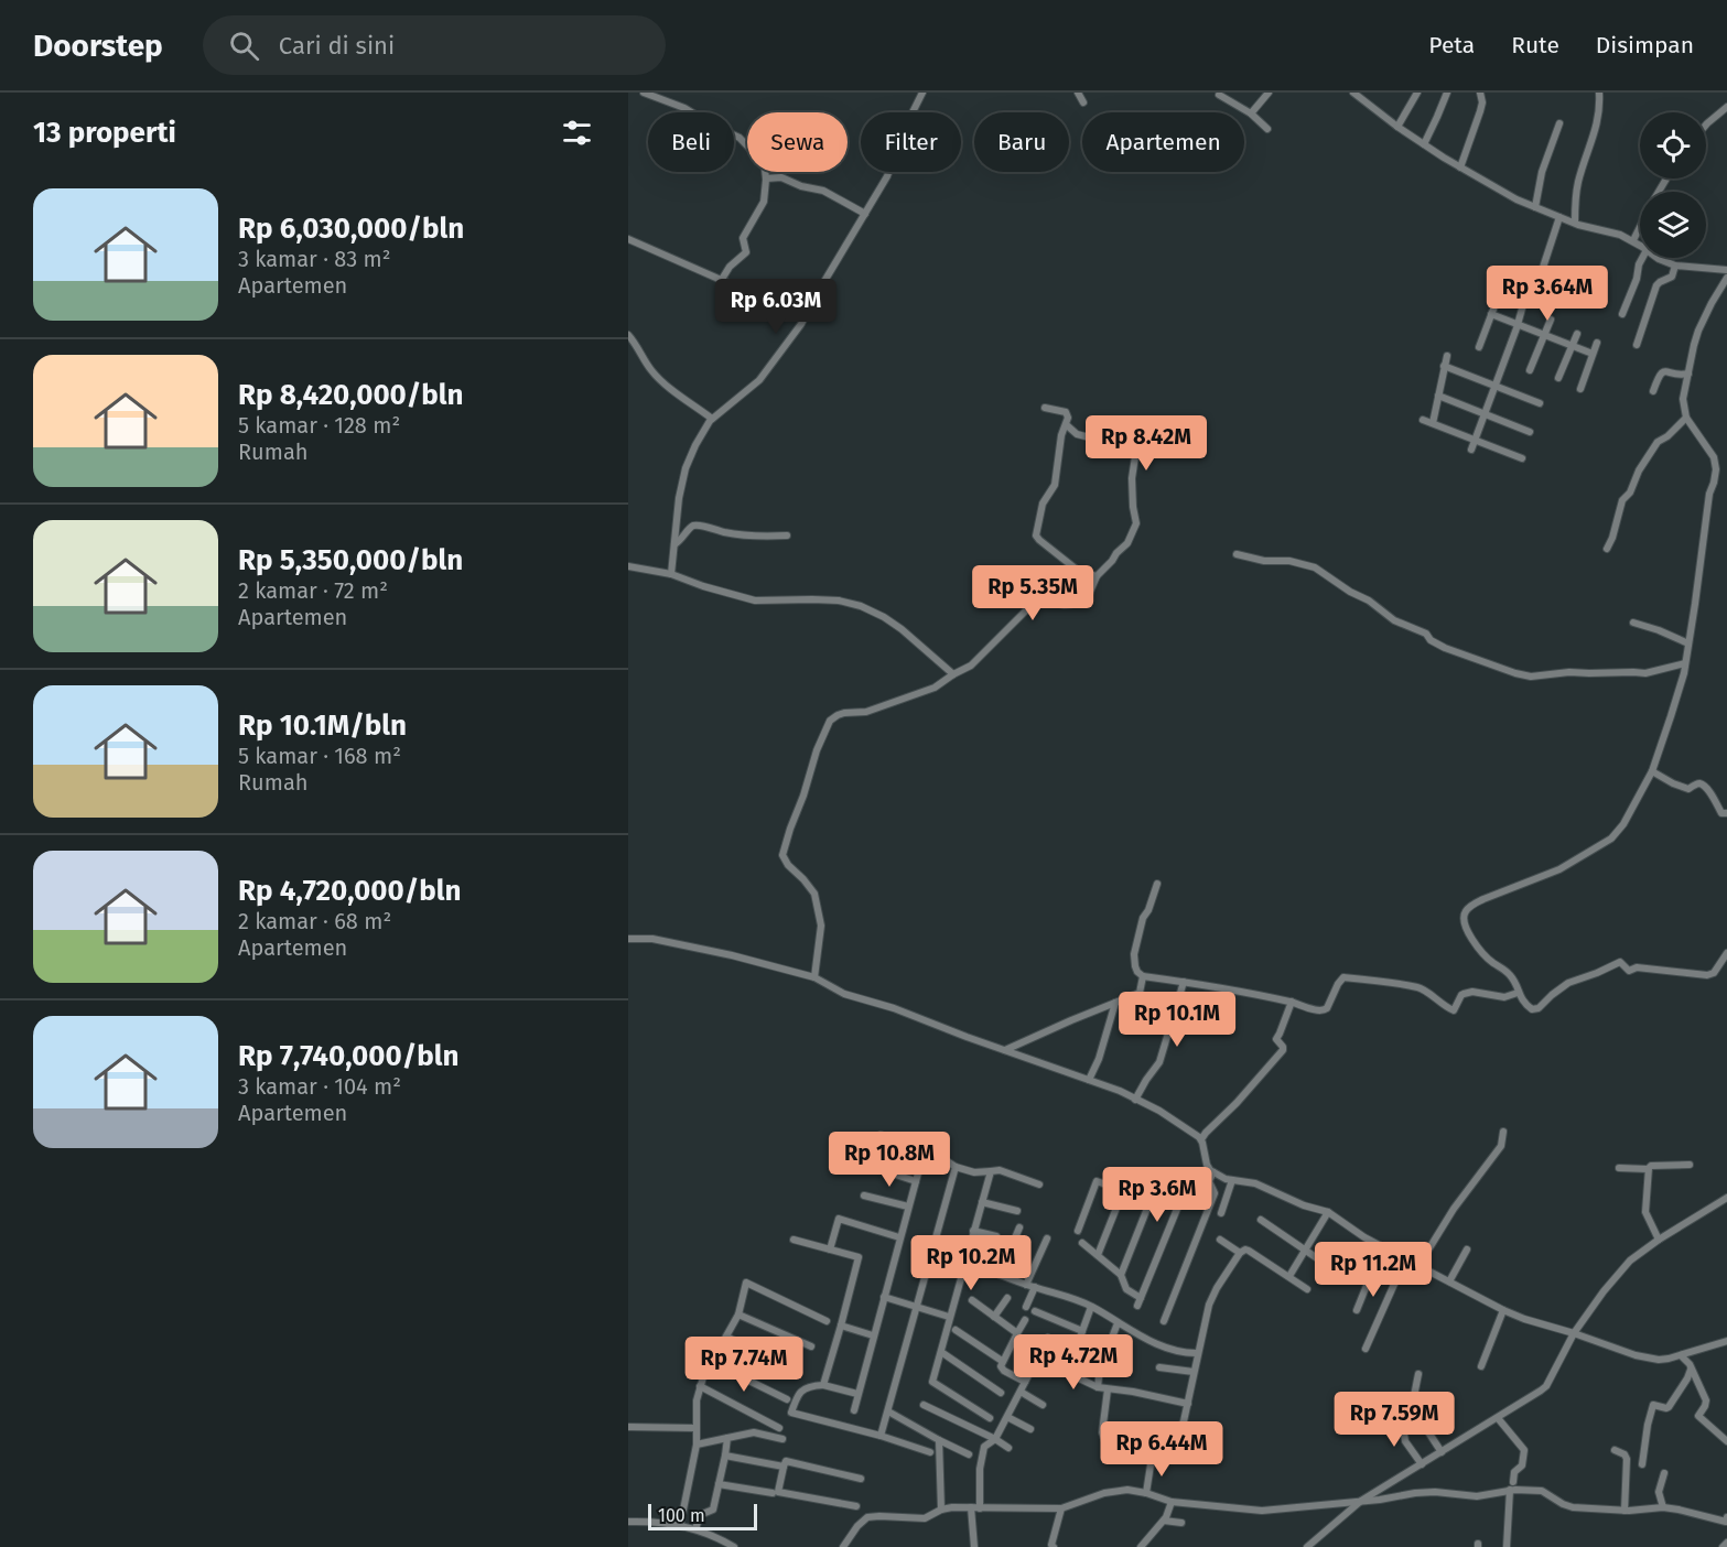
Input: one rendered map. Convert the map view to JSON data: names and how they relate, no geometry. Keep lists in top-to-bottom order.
{
  "scale_bar": "100 m",
  "page": {
    "header": "Doorstep",
    "search": "Cari di sini",
    "nav": ["Peta", "Rute", "Disimpan"],
    "heading": "13 properti",
    "chip": [
      "Beli",
      "Sewa",
      "Filter",
      "Baru",
      "Apartemen"
    ],
    "list": [
      {
        "name": "Rp 6,030,000/bln",
        "note": "3 kamar · 83 m² · Apartemen"
      },
      {
        "name": "Rp 8,420,000/bln",
        "note": "5 kamar · 128 m² · Rumah"
      },
      {
        "name": "Rp 5,350,000/bln",
        "note": "2 kamar · 72 m² · Apartemen"
      },
      {
        "name": "Rp 10.1M/bln",
        "note": "5 kamar · 168 m² · Rumah"
      },
      {
        "name": "Rp 4,720,000/bln",
        "note": "2 kamar · 68 m² · Apartemen"
      },
      {
        "name": "Rp 7,740,000/bln",
        "note": "3 kamar · 104 m² · Apartemen"
      }
    ],
    "price": [
      "Rp 3.64M",
      "Rp 6.03M",
      "Rp 8.42M",
      "Rp 5.35M",
      "Rp 10.1M",
      "Rp 10.8M",
      "Rp 3.6M",
      "Rp 10.2M",
      "Rp 11.2M",
      "Rp 4.72M",
      "Rp 7.74M",
      "Rp 7.59M",
      "Rp 6.44M"
    ],
    "scale": "100 m"
  }
}
